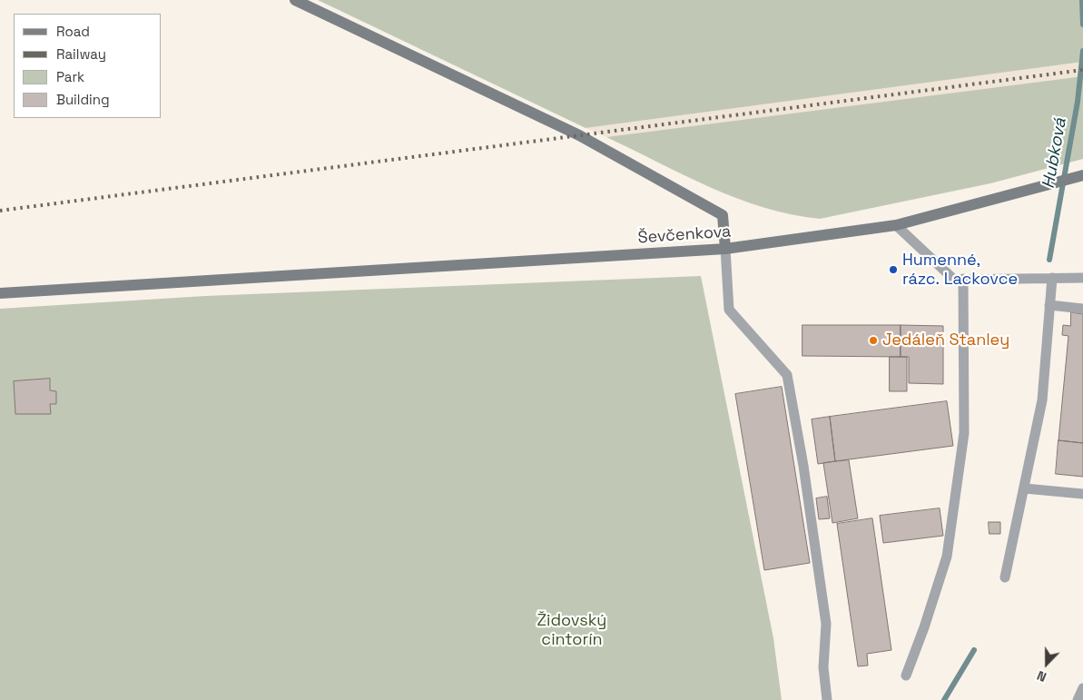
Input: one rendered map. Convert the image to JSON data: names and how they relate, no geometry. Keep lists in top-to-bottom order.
{
  "streets": {
    "main road": ["Ševčenkova"]
  },
  "water": ["Hubková"],
  "parks": ["Židovský cintorín"],
  "places": ["Humenné, rázc. Lackovce", "Jedáleň Stanley"],
  "legend": [
    "Road",
    "Railway",
    "Park",
    "Building"
  ],
  "north": "bottom"
}
